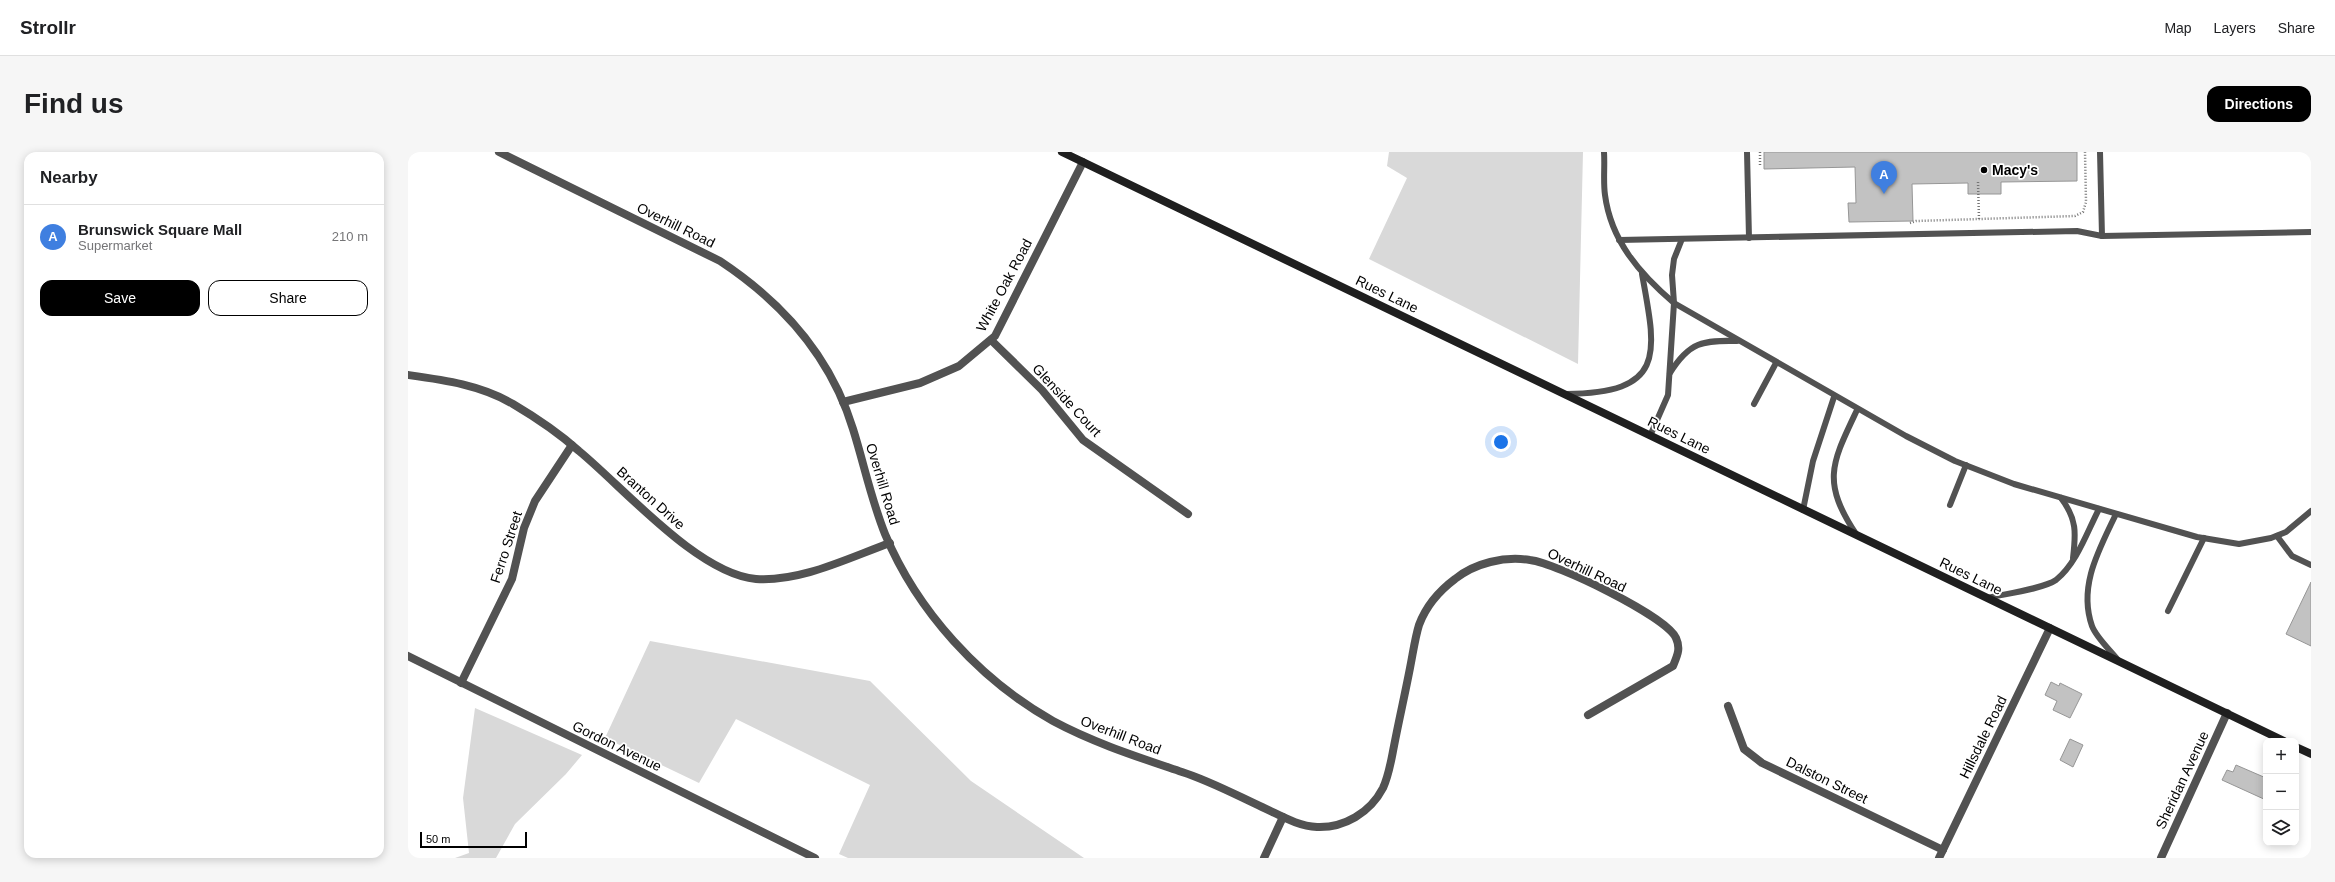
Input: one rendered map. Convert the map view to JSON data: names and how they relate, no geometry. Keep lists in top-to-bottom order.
{
  "streets": {
    "main road": ["Rues Lane"],
    "street": [
      "Overhill Road",
      "White Oak Road",
      "Glenside Court",
      "Branton Drive",
      "Ferro Street",
      "Hillsdale Road",
      "Gordon Avenue",
      "Dalston Street",
      "Sheridan Avenue"
    ]
  },
  "crossings": [
    ["Overhill Road", "White Oak Road"],
    ["Overhill Road", "Branton Drive"],
    ["White Oak Road", "Rues Lane"],
    ["White Oak Road", "Glenside Court"],
    ["Rues Lane", "Hillsdale Road"],
    ["Rues Lane", "Sheridan Avenue"],
    ["Branton Drive", "Ferro Street"],
    ["Ferro Street", "Gordon Avenue"],
    ["Hillsdale Road", "Dalston Street"]
  ],
  "places": ["Macy's"],
  "scale_bar": "50 m",
  "page": {
    "header": "Strollr",
    "nav": ["Map", "Layers", "Share"],
    "buttons": [
      "Directions",
      ["Save", "Share"]
    ],
    "title": "Find us",
    "heading": "Nearby",
    "pins": "A",
    "list": [
      {
        "mark": "A",
        "name": "Brunswick Square Mall",
        "note": "Supermarket",
        "value": "210 m"
      }
    ],
    "map_buttons": ["+", "−"],
    "scale": "50 m"
  }
}
